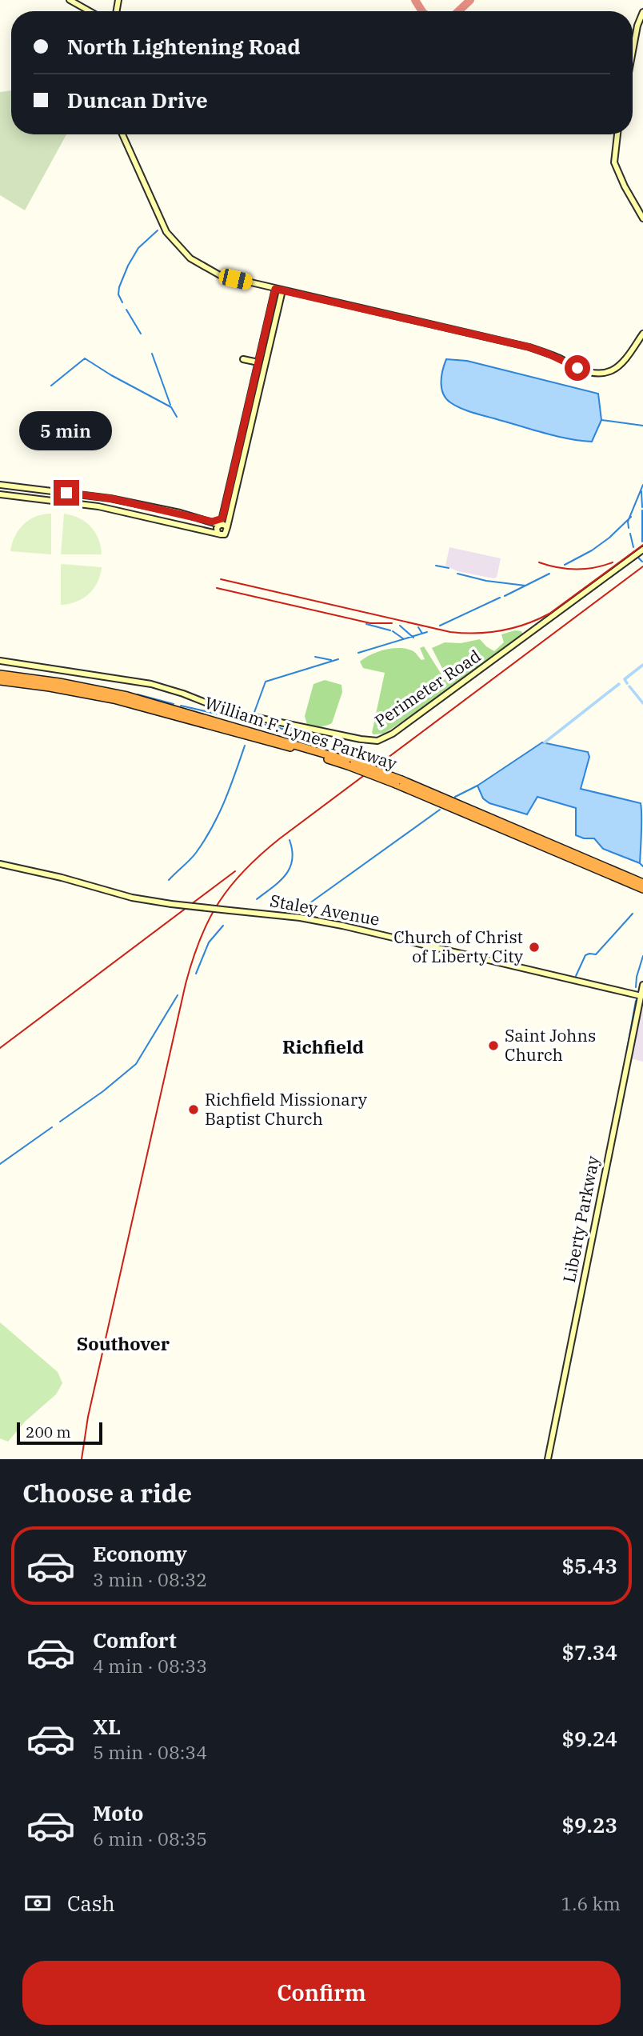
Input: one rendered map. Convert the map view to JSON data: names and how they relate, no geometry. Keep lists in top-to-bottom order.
{
  "streets": {
    "highway": ["William F. Lynes Parkway"],
    "street": ["Perimeter Road", "Staley Avenue", "Liberty Parkway"]
  },
  "crossings": [
    ["Staley Avenue", "Liberty Parkway"]
  ],
  "districts": ["Richfield", "Southover"],
  "places": ["Church of Christ of Liberty City", "Saint Johns Church", "Richfield Missionary Baptist Church"],
  "scale_bar": "200 m",
  "page": {
    "banner": ["North Lightening Road", "Duncan Drive"],
    "bubble": "5 min",
    "scale": "200 m",
    "heading": "Choose a ride",
    "list": [
      {
        "name": "Economy",
        "note": "3 min · 08:32",
        "value": "$5.43"
      },
      {
        "name": "Comfort",
        "note": "4 min · 08:33",
        "value": "$7.34"
      },
      {
        "name": "XL",
        "note": "5 min · 08:34",
        "value": "$9.24"
      },
      {
        "name": "Moto",
        "note": "6 min · 08:35",
        "value": "$9.23"
      }
    ],
    "pay": ["Cash", "1.6 km"],
    "buttons": "Confirm"
  }
}
